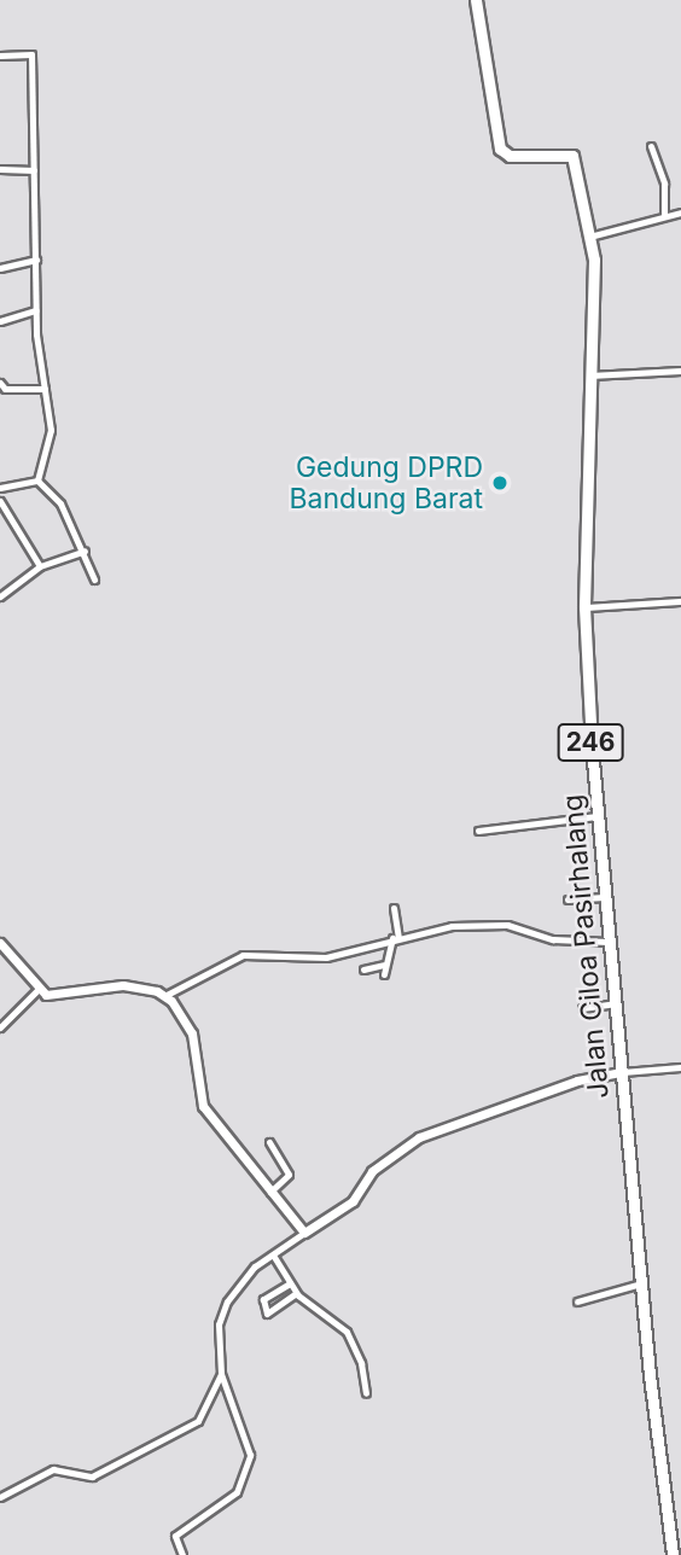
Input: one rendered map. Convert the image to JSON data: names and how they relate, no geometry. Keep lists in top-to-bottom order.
{
  "streets": {
    "main road": ["246", "Jalan Ciloa Pasirhalang"]
  },
  "places": ["Gedung DPRD Bandung Barat"]
}
